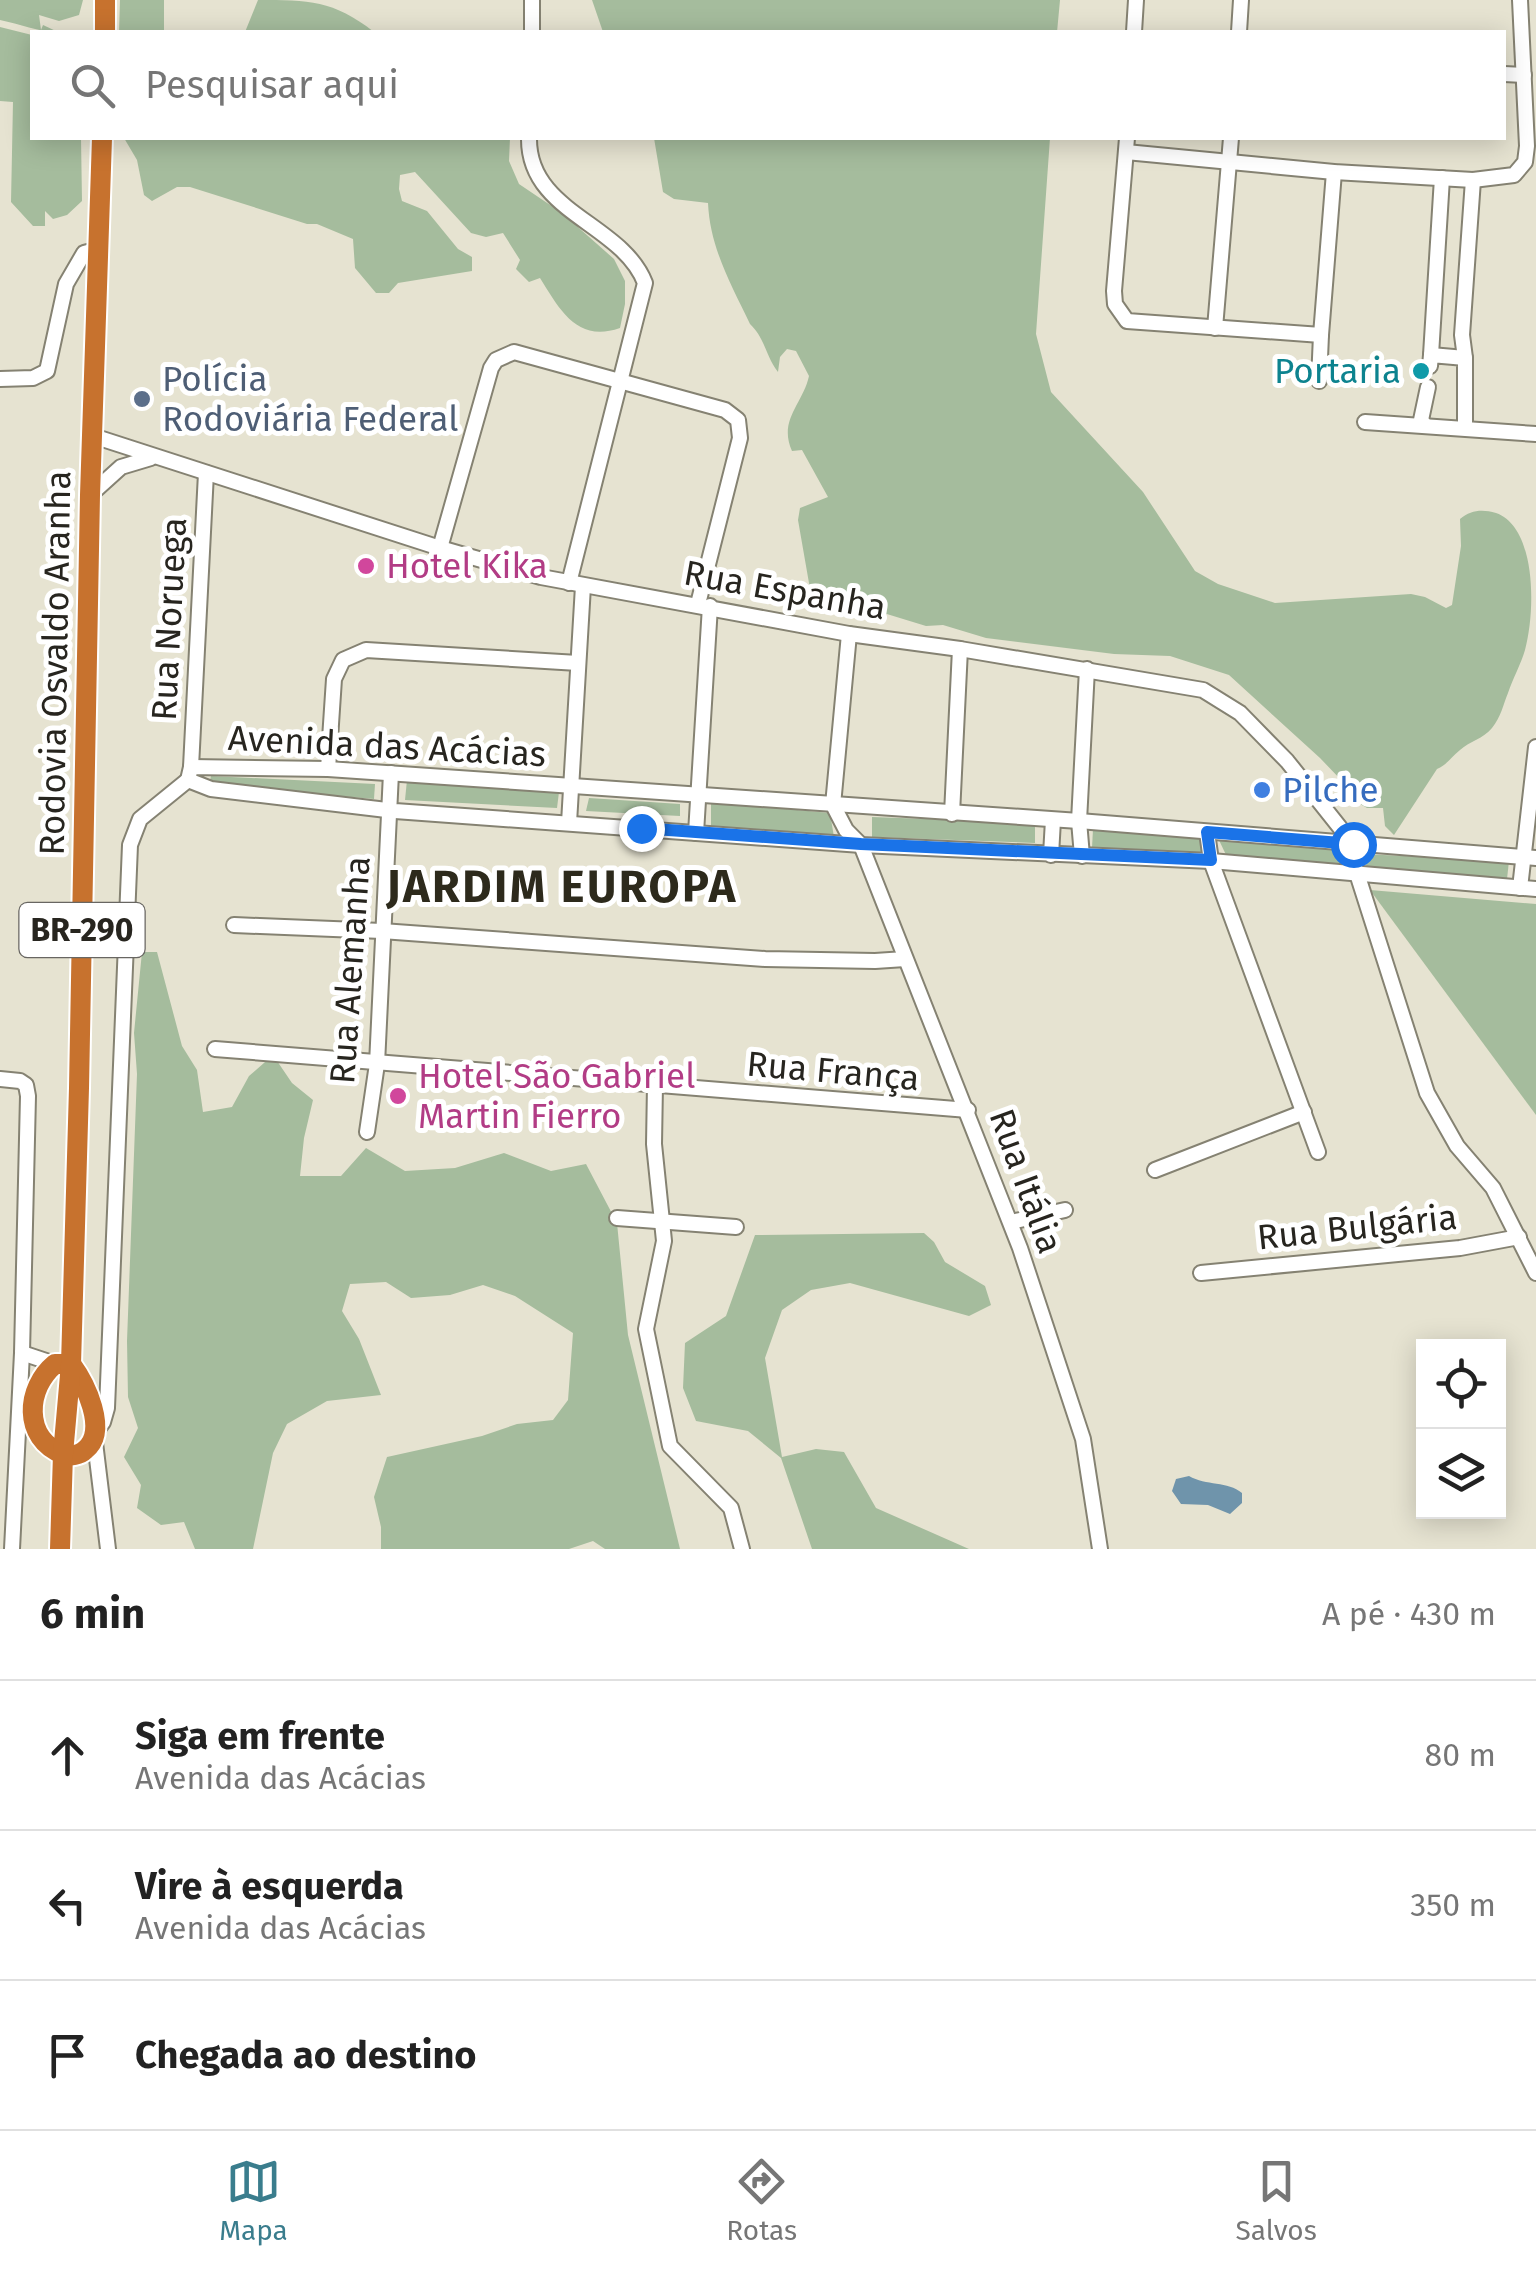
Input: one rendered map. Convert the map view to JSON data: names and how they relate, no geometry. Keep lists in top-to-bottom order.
{
  "streets": {
    "highway": ["Rodovia Osvaldo Aranha", "BR-290"],
    "street": [
      "Rua Espanha",
      "Rua Noruega",
      "Avenida das Acácias",
      "Rua Alemanha",
      "Rua França",
      "Rua Itália",
      "Rua Bulgária"
    ]
  },
  "crossings": [
    ["Rua Espanha", "Rua Noruega"],
    ["Rua Espanha", "Rodovia Osvaldo Aranha"],
    ["Rua Espanha", "Avenida das Acácias"],
    ["Rua Noruega", "Avenida das Acácias"],
    ["Avenida das Acácias", "Rua Alemanha"],
    ["Avenida das Acácias", "Rua Itália"],
    ["Rua Alemanha", "Rua França"],
    ["Rua França", "Rua Itália"]
  ],
  "districts": ["JARDIM EUROPA"],
  "places": [
    "Portaria",
    "Polícia Rodoviária Federal",
    "Hotel Kika",
    "Pilche",
    "Hotel São Gabriel Martin Fierro"
  ],
  "page": {
    "search": "Pesquisar aqui",
    "heading": ["6 min", "A pé · 430 m"],
    "list": [
      ["Siga em frente", "Avenida das Acácias", "80 m"],
      ["Vire à esquerda", "Avenida das Acácias", "350 m"],
      "Chegada ao destino"
    ],
    "nav": ["Mapa", "Rotas", "Salvos"]
  }
}
